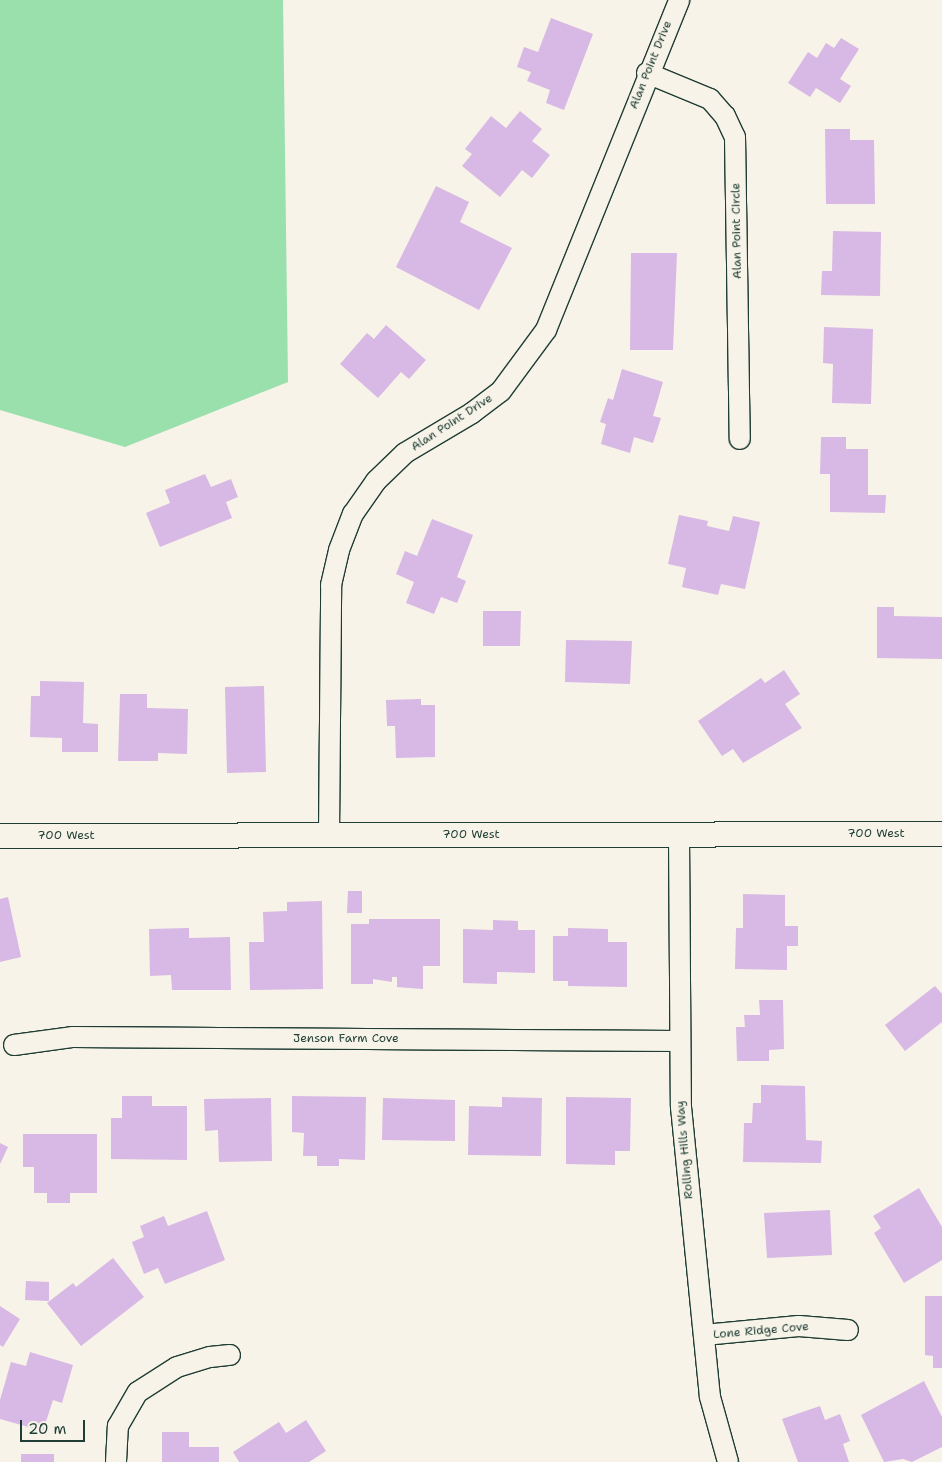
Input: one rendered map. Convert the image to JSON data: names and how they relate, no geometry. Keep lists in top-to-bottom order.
{
  "streets": {
    "street": [
      "Alan Point Drive",
      "Alan Point Circle",
      "700 West",
      "Jenson Farm Cove",
      "Rolling Hills Way",
      "Lone Ridge Cove"
    ]
  },
  "crossings": [
    ["Alan Point Drive", "Alan Point Circle"],
    ["Alan Point Drive", "700 West"],
    ["700 West", "Rolling Hills Way"],
    ["Jenson Farm Cove", "Rolling Hills Way"],
    ["Rolling Hills Way", "Lone Ridge Cove"]
  ],
  "scale_bar": "20 m"
}
